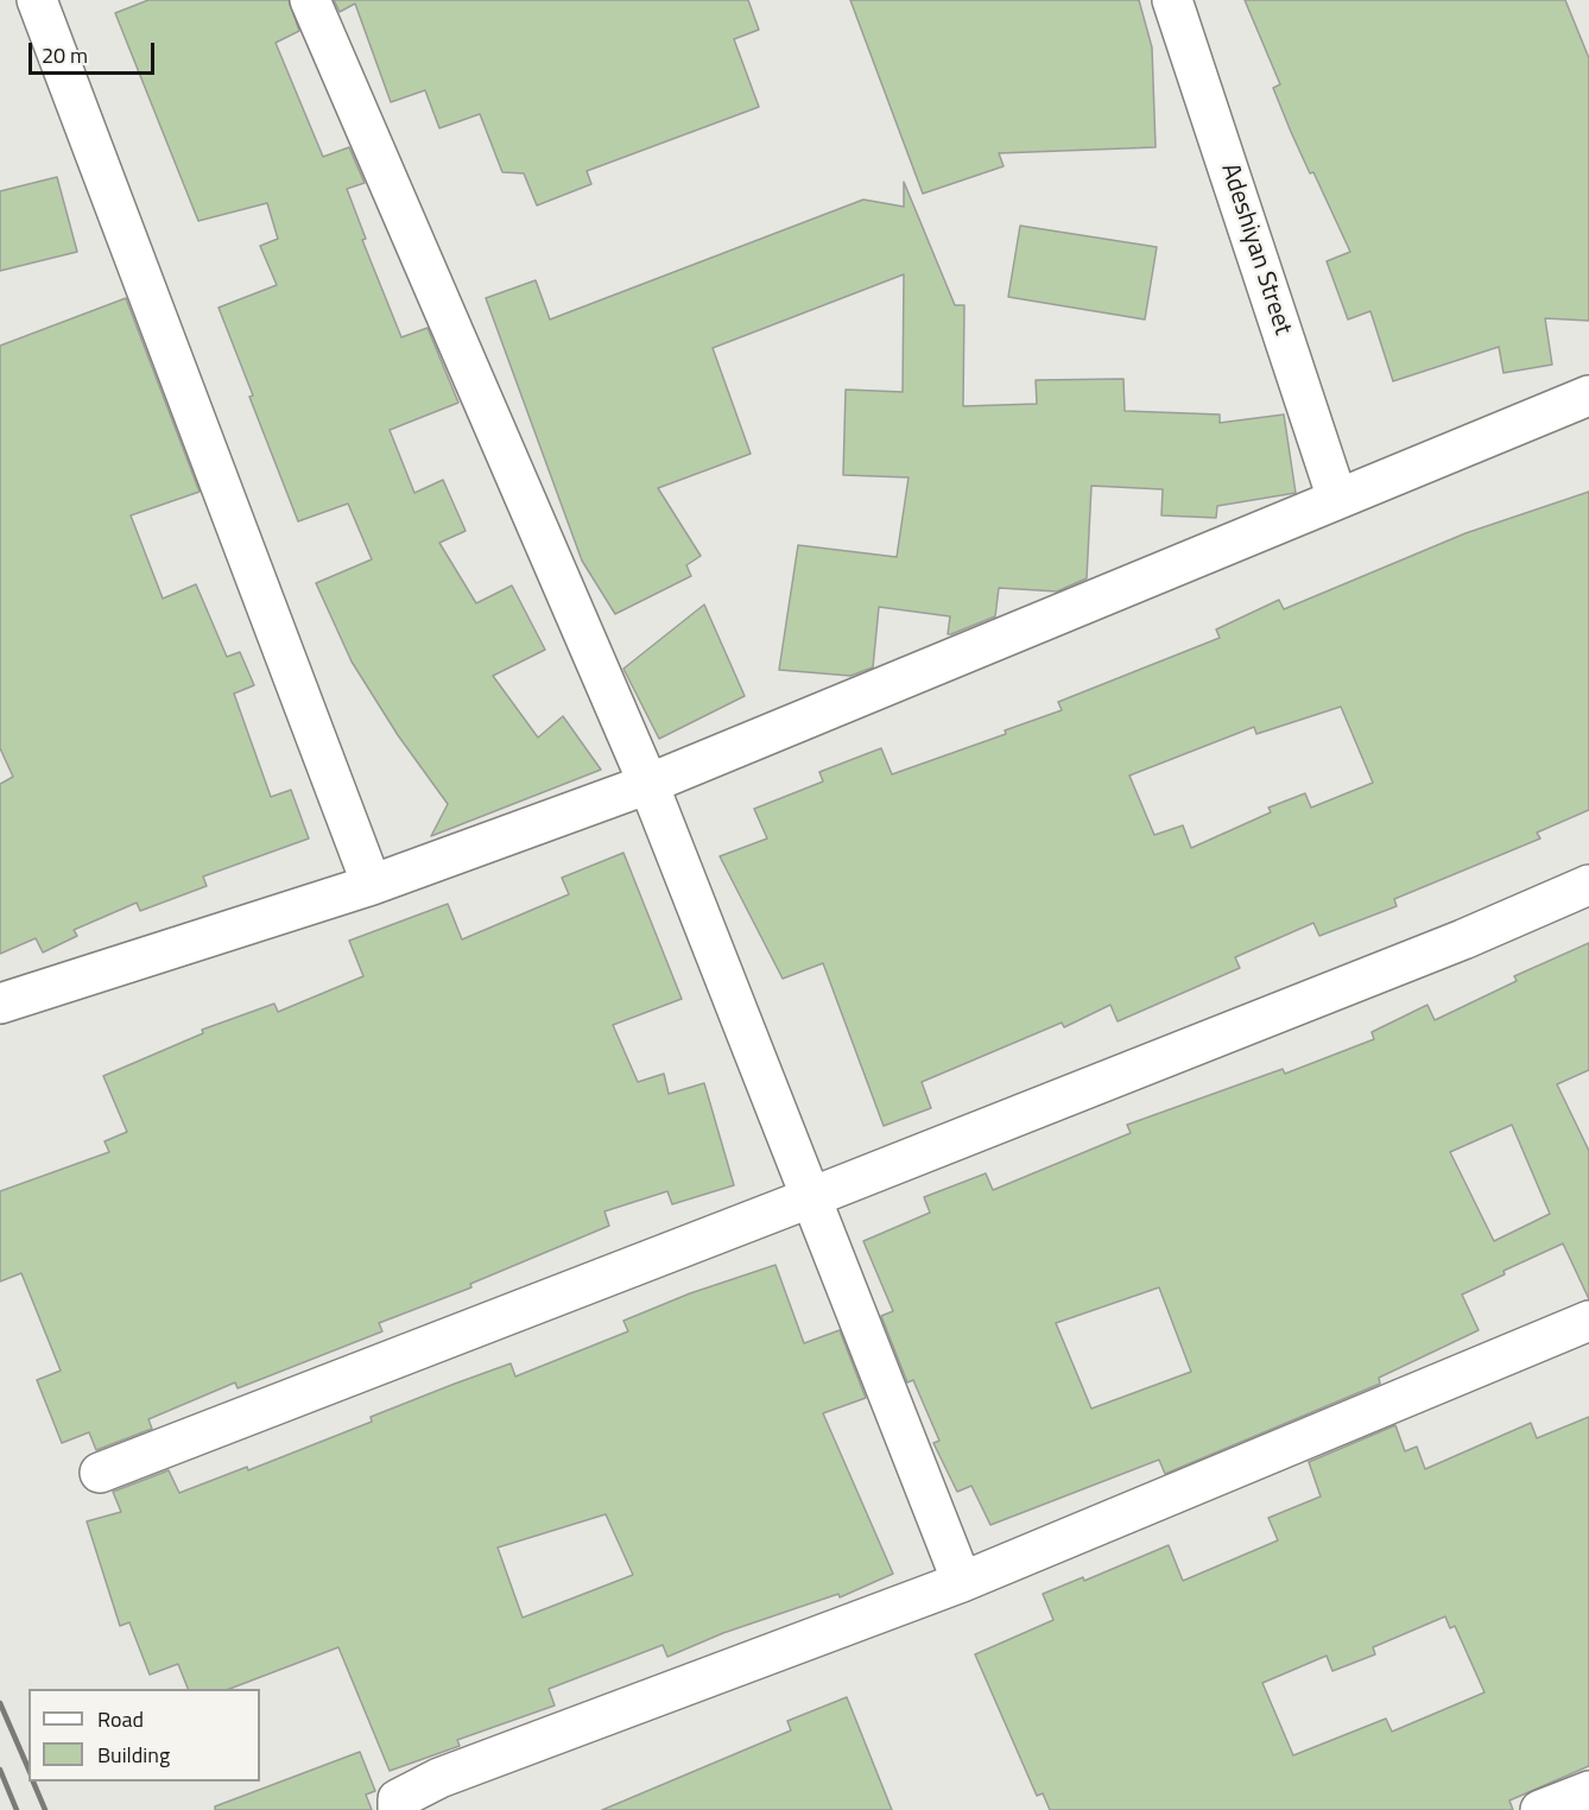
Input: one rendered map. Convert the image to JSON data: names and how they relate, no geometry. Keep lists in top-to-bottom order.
{
  "streets": {
    "street": ["Adeshiyan Street"]
  },
  "legend": ["Road", "Building"],
  "scale_bar": "20 m"
}
